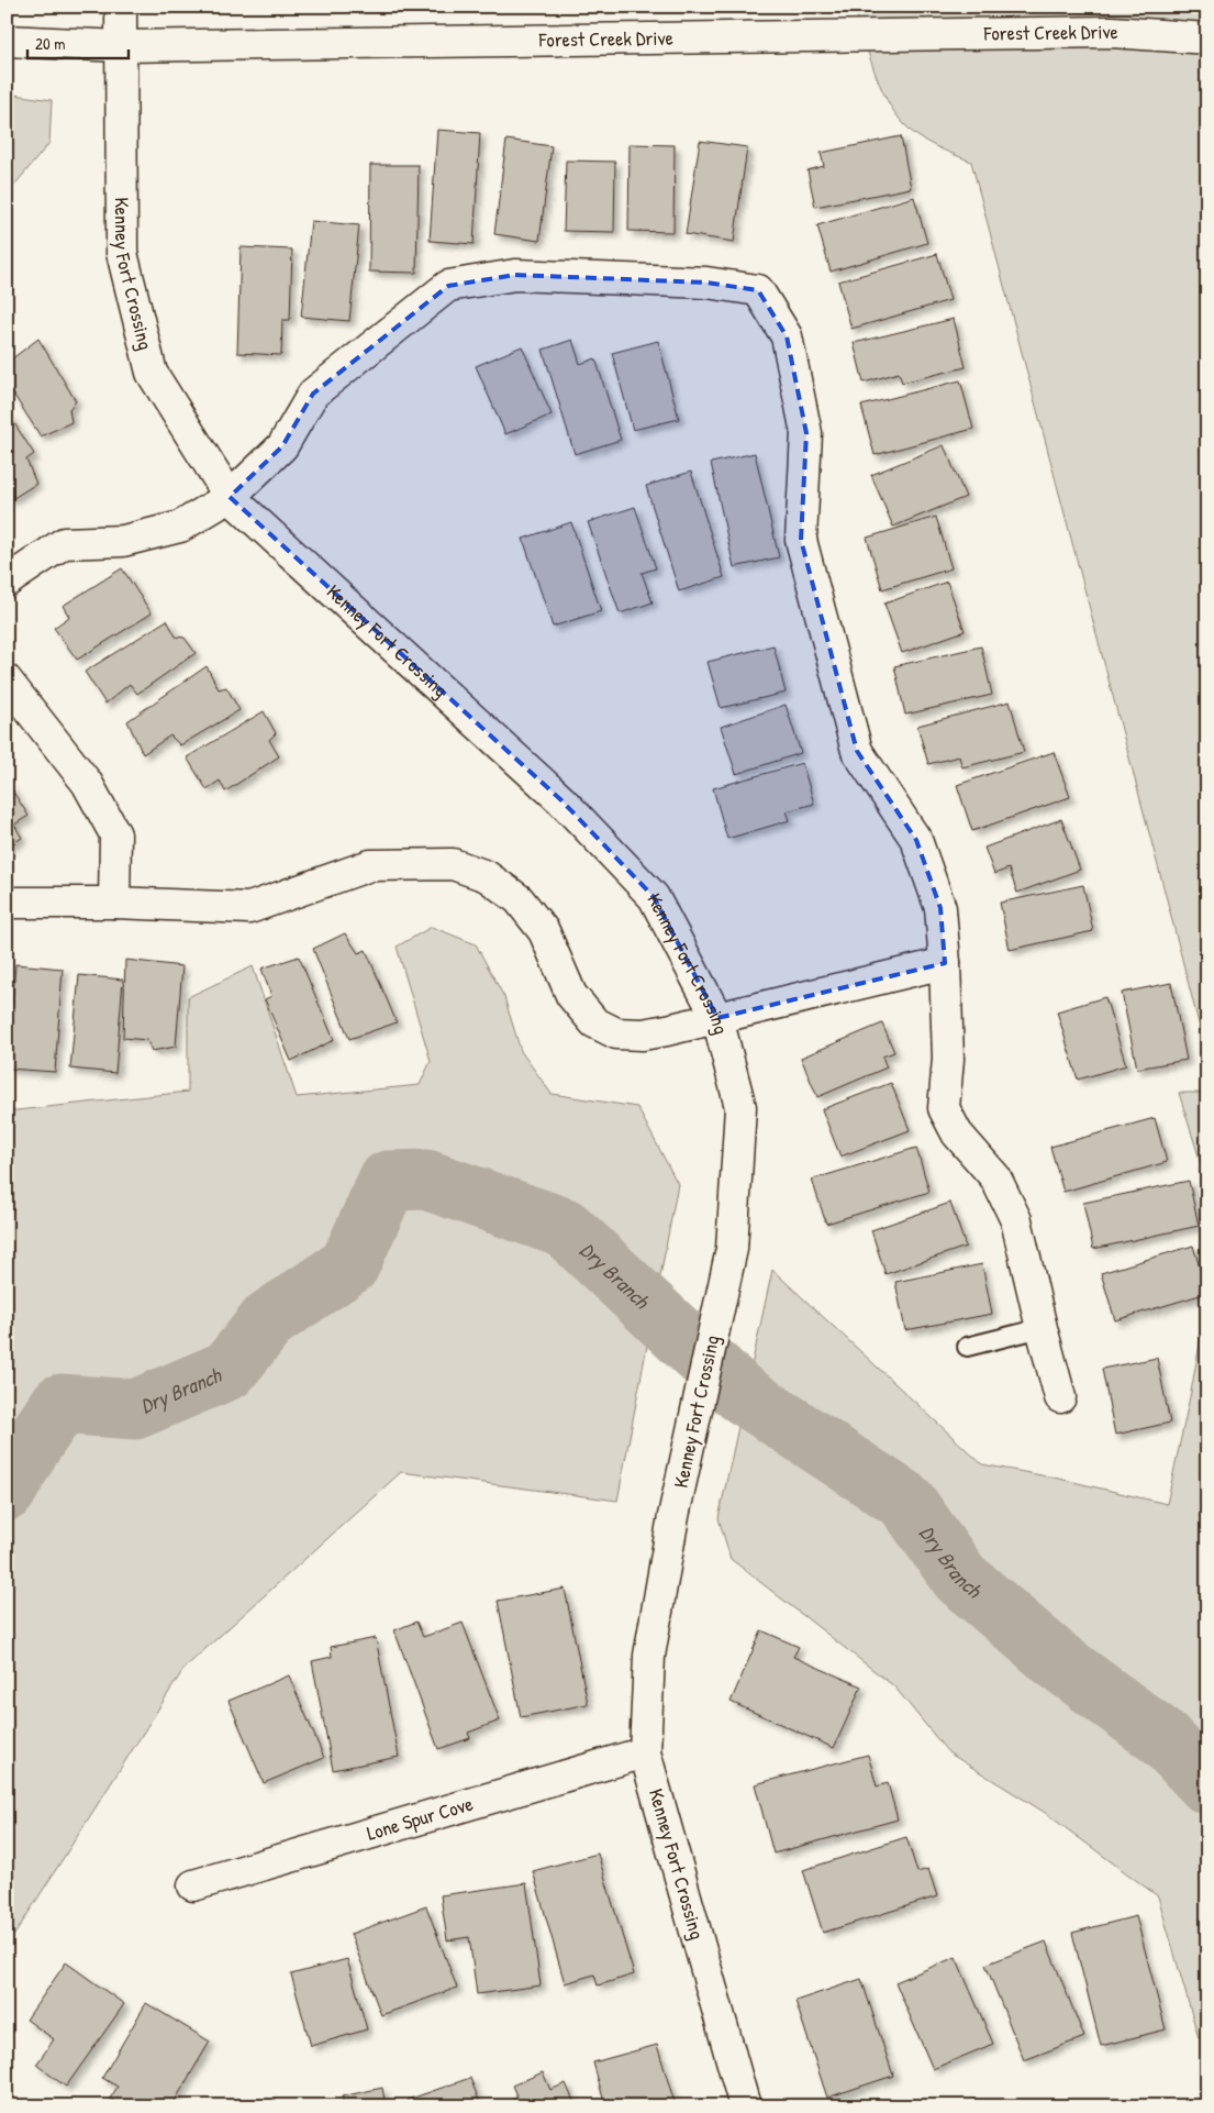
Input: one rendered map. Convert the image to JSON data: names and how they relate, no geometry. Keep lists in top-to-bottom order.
{
  "streets": {
    "street": ["Forest Creek Drive", "Kenney Fort Crossing", "Lone Spur Cove"]
  },
  "crossings": [
    ["Forest Creek Drive", "Kenney Fort Crossing"],
    ["Kenney Fort Crossing", "Lone Spur Cove"]
  ],
  "water": ["Dry Branch"],
  "scale_bar": "20 m"
}
